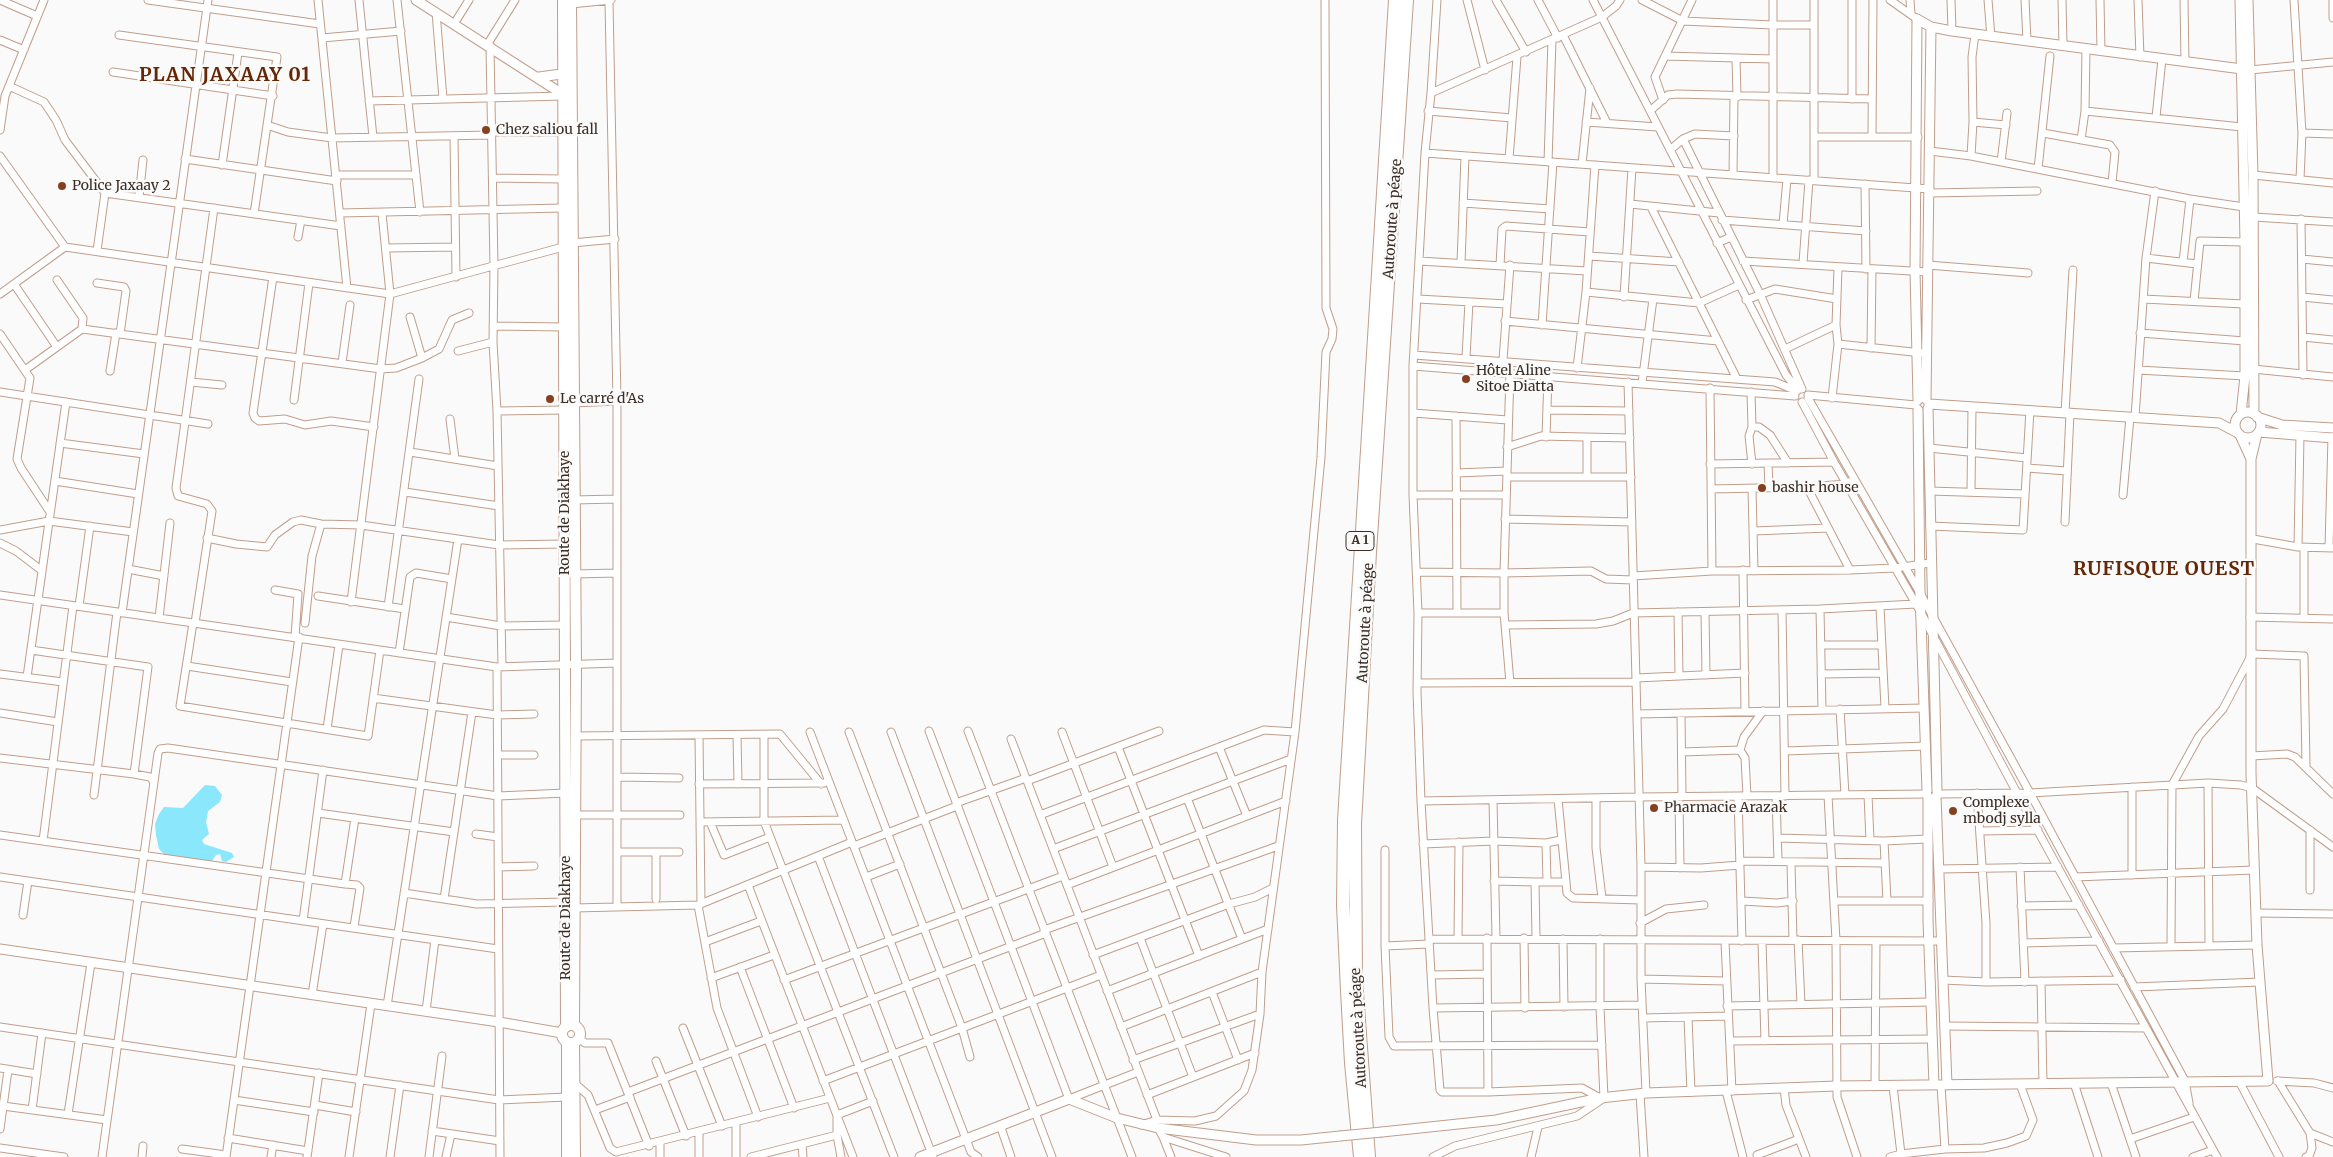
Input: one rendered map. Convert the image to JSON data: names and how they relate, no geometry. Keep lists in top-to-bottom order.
{
  "streets": {
    "highway": ["Autoroute à péage", "A 1"],
    "main road": ["Route de Diakhaye"]
  },
  "districts": ["PLAN JAXAAY 01", "RUFISQUE OUEST"],
  "places": [
    "Chez saliou fall",
    "Police Jaxaay 2",
    "Hôtel Aline Sitoe Diatta",
    "Le carré d'As",
    "bashir house",
    "Pharmacie Arazak",
    "Complexe mbodj sylla"
  ]
}
